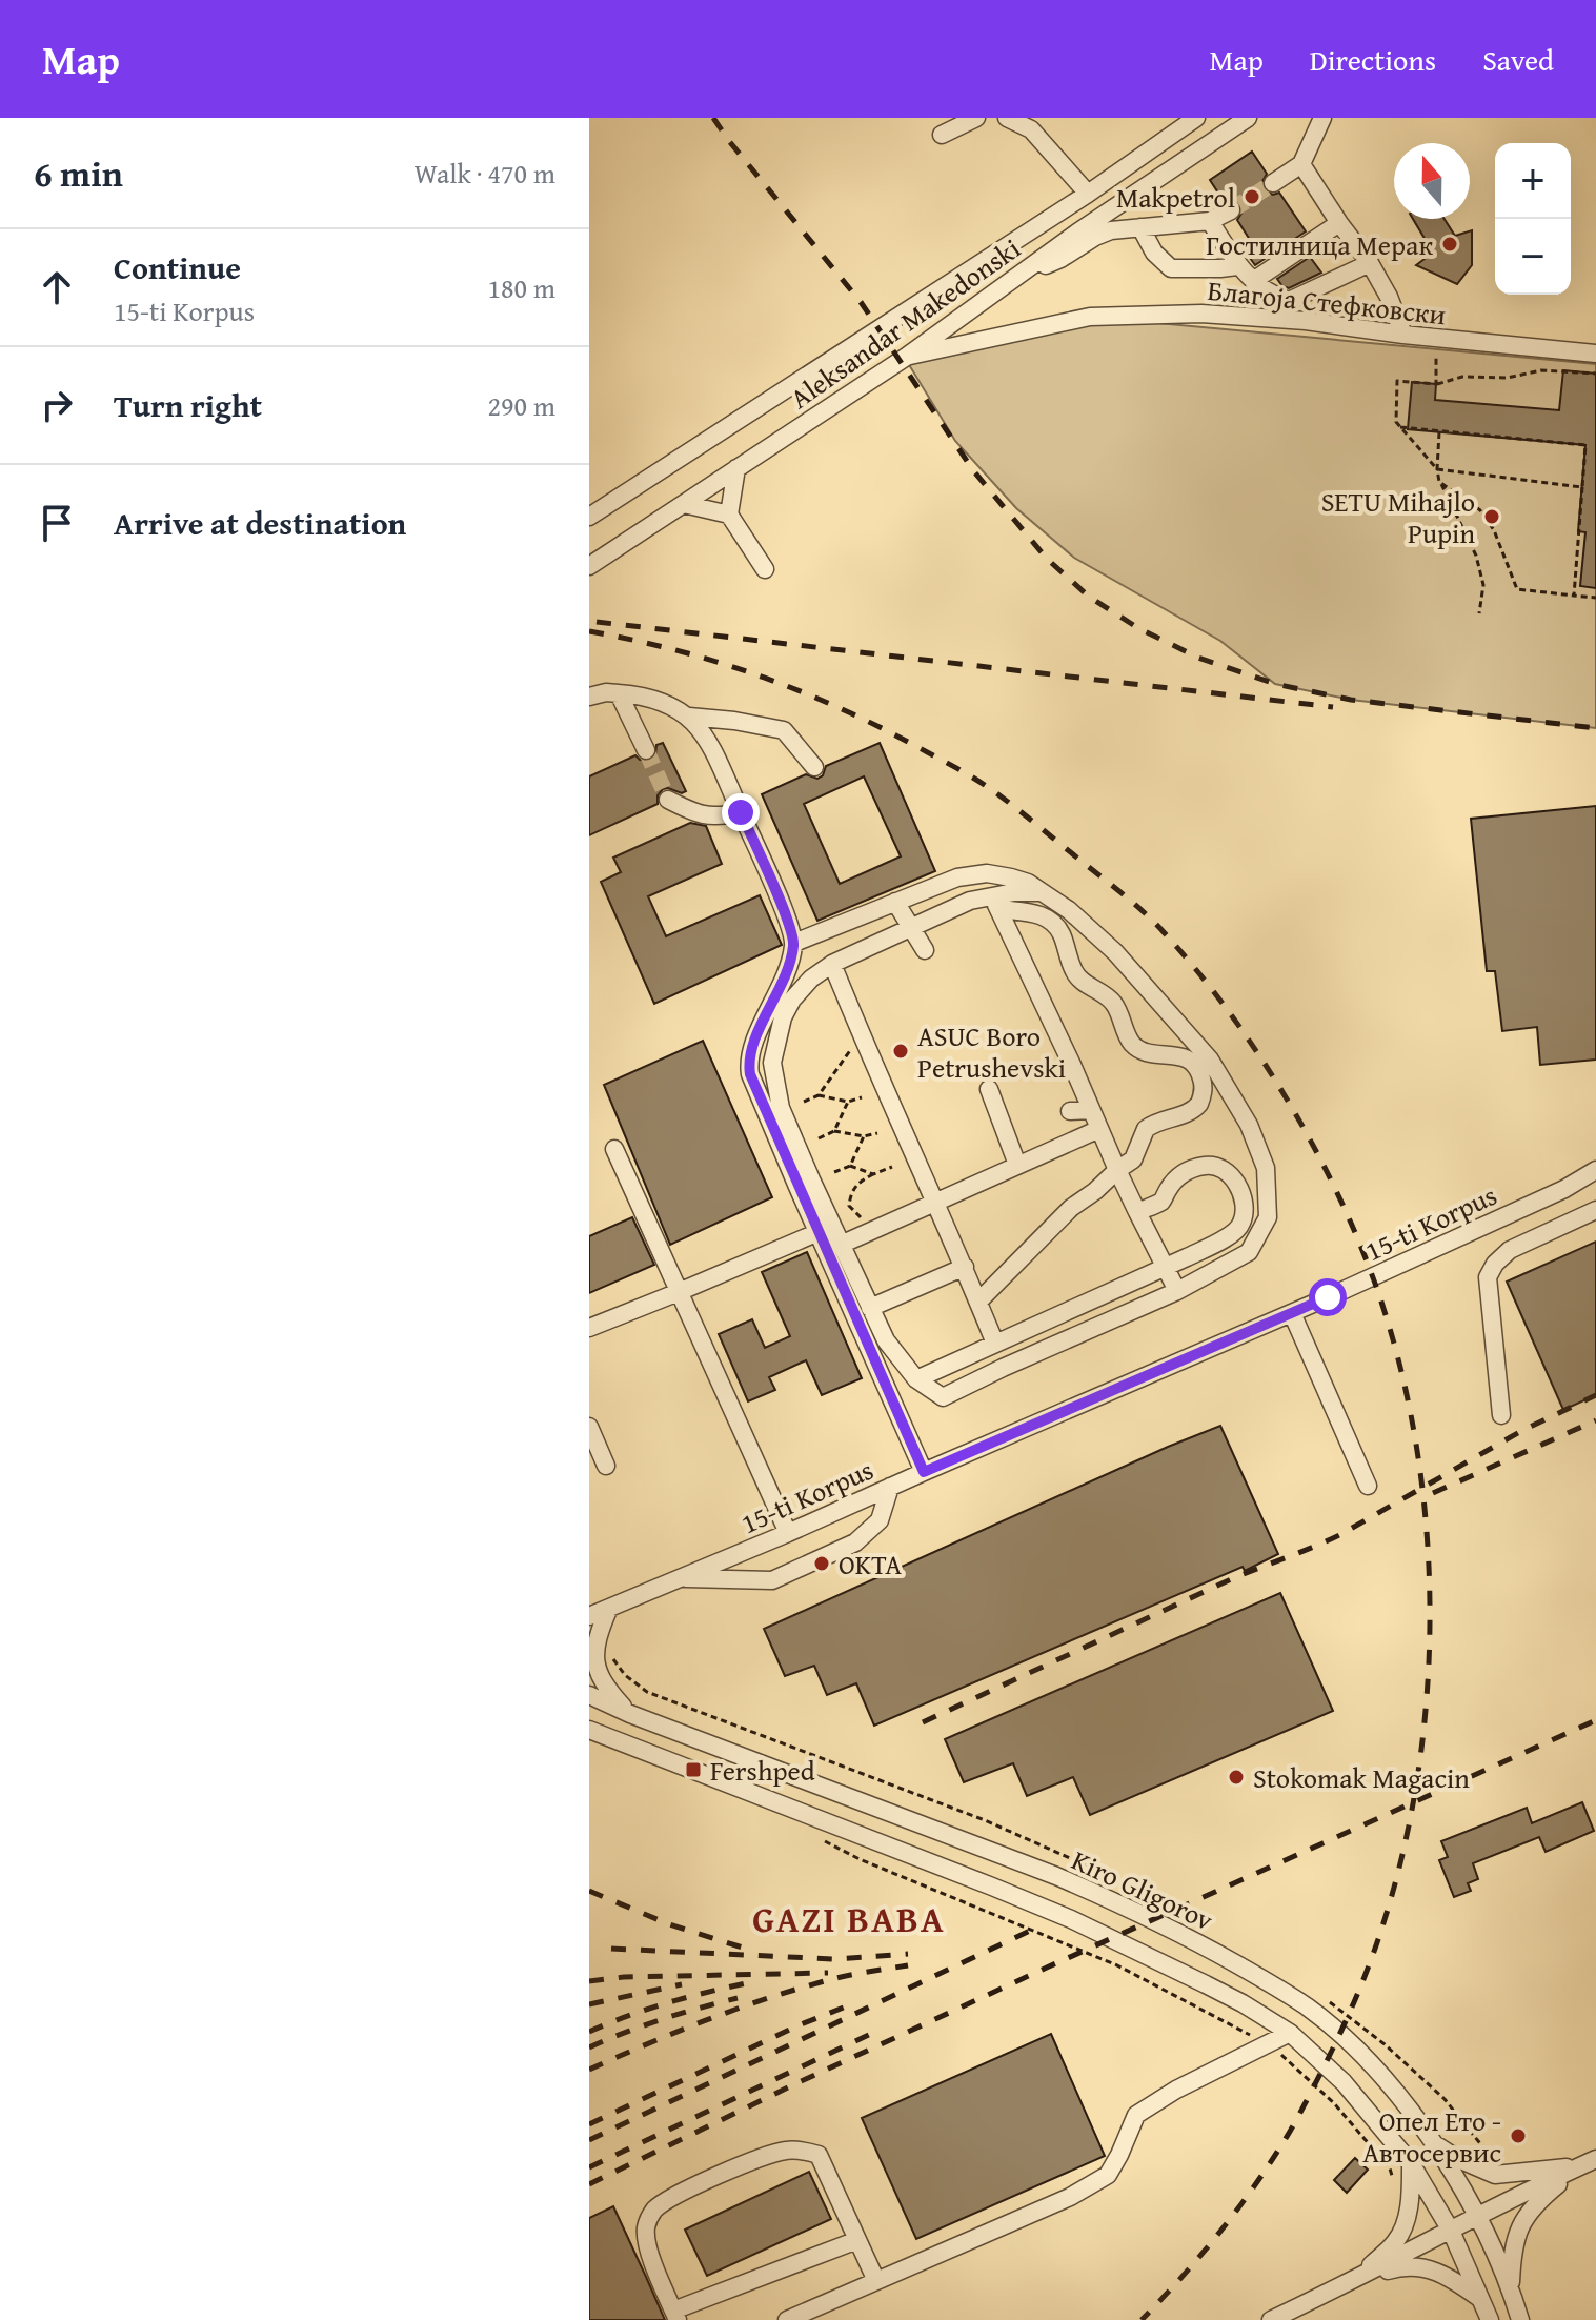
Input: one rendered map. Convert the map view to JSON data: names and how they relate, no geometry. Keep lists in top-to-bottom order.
{
  "streets": {
    "street": [
      "Благоја Стефковски",
      "Aleksandar Makedonski",
      "15-ti Korpus",
      "Kiro Gligorov"
    ]
  },
  "crossings": [
    ["Благоја Стефковски", "Aleksandar Makedonski"]
  ],
  "districts": ["GAZI BABA"],
  "places": {
    "other": [
      "Makpetrol",
      "Гостилница Мерак",
      "SETU Mihajlo Pupin",
      "ASUC Boro Petrushevski",
      "OKTA",
      "Stokomak Magacin",
      "Опел Ето - Автосервис"
    ],
    "transit": ["Fershped"]
  },
  "north": "top",
  "page": {
    "header": "Map",
    "nav": ["Map", "Directions", "Saved"],
    "heading": ["6 min", "Walk · 470 m"],
    "map_buttons": ["+", "−"],
    "list": [
      ["Continue", "15-ti Korpus", "180 m"],
      ["Turn right", "290 m"],
      "Arrive at destination"
    ]
  }
}
